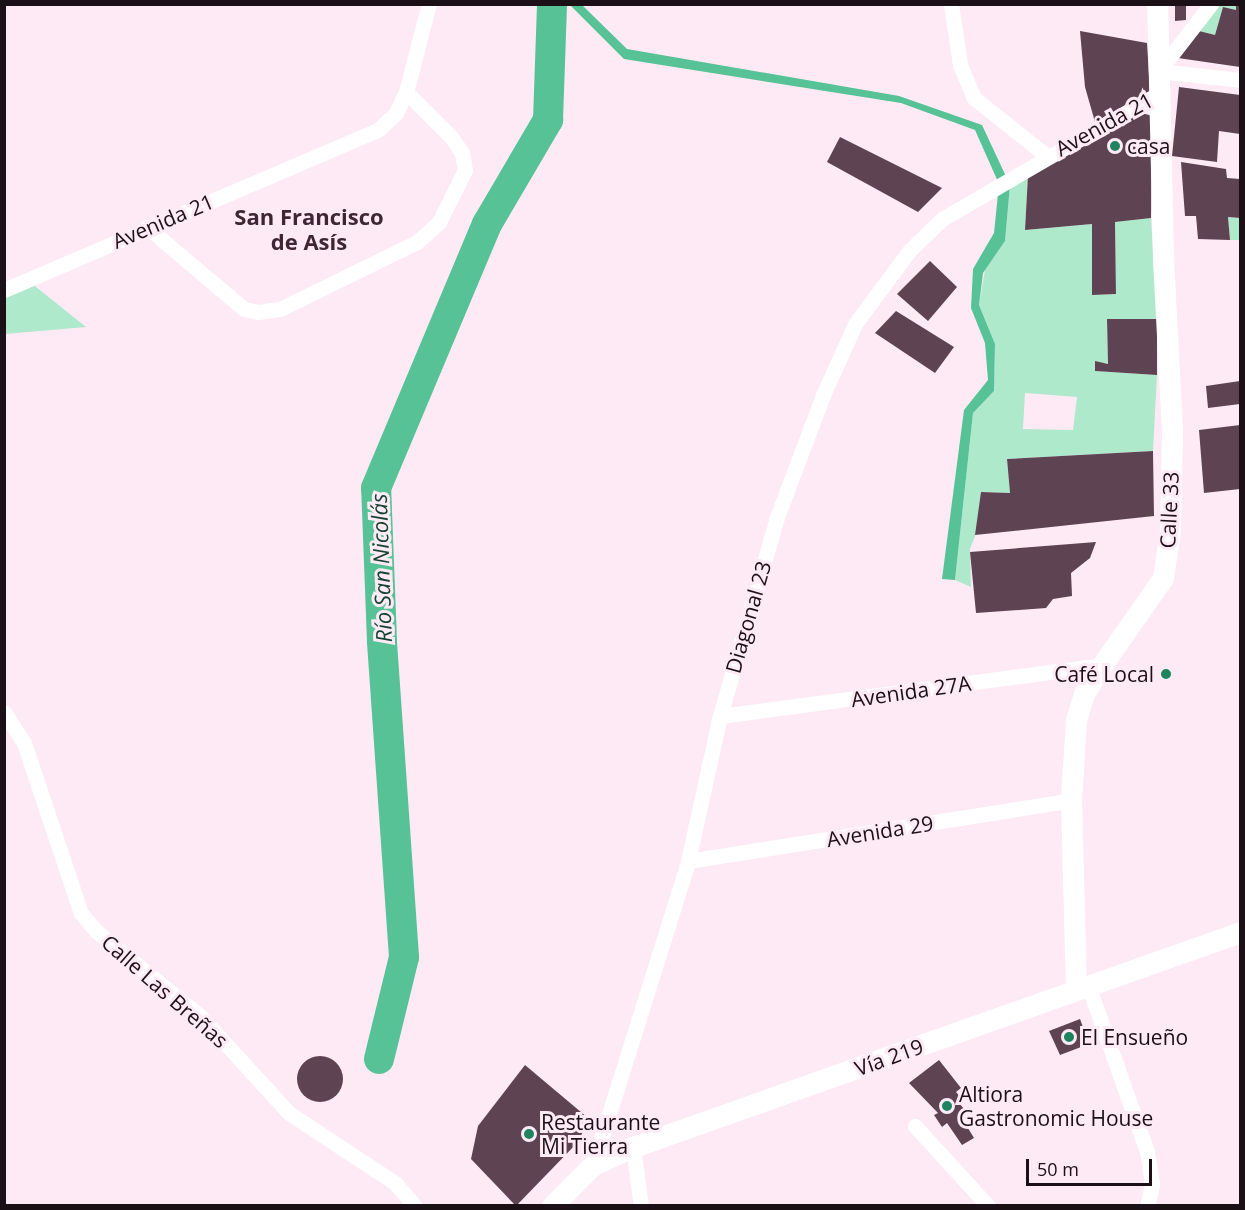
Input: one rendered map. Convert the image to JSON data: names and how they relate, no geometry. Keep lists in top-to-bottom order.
{
  "streets": {
    "main road": ["Calle 33", "Vía 219"],
    "street": [
      "Avenida 21",
      "Diagonal 23",
      "Avenida 27A",
      "Avenida 29",
      "Calle Las Breñas"
    ]
  },
  "crossings": [
    ["Avenida 21", "Calle 33"],
    ["Avenida 21", "Diagonal 23"],
    ["Calle 33", "Avenida 27A"],
    ["Calle 33", "Avenida 29"],
    ["Calle 33", "Vía 219"],
    ["Diagonal 23", "Avenida 27A"],
    ["Diagonal 23", "Avenida 29"],
    ["Diagonal 23", "Vía 219"]
  ],
  "districts": ["San Francisco de Asís"],
  "water": ["Río San Nicolás"],
  "places": [
    "casa",
    "Café Local",
    "El Ensueño",
    "Altiora Gastronomic House",
    "Restaurante Mi Tierra"
  ],
  "scale_bar": "50 m"
}
